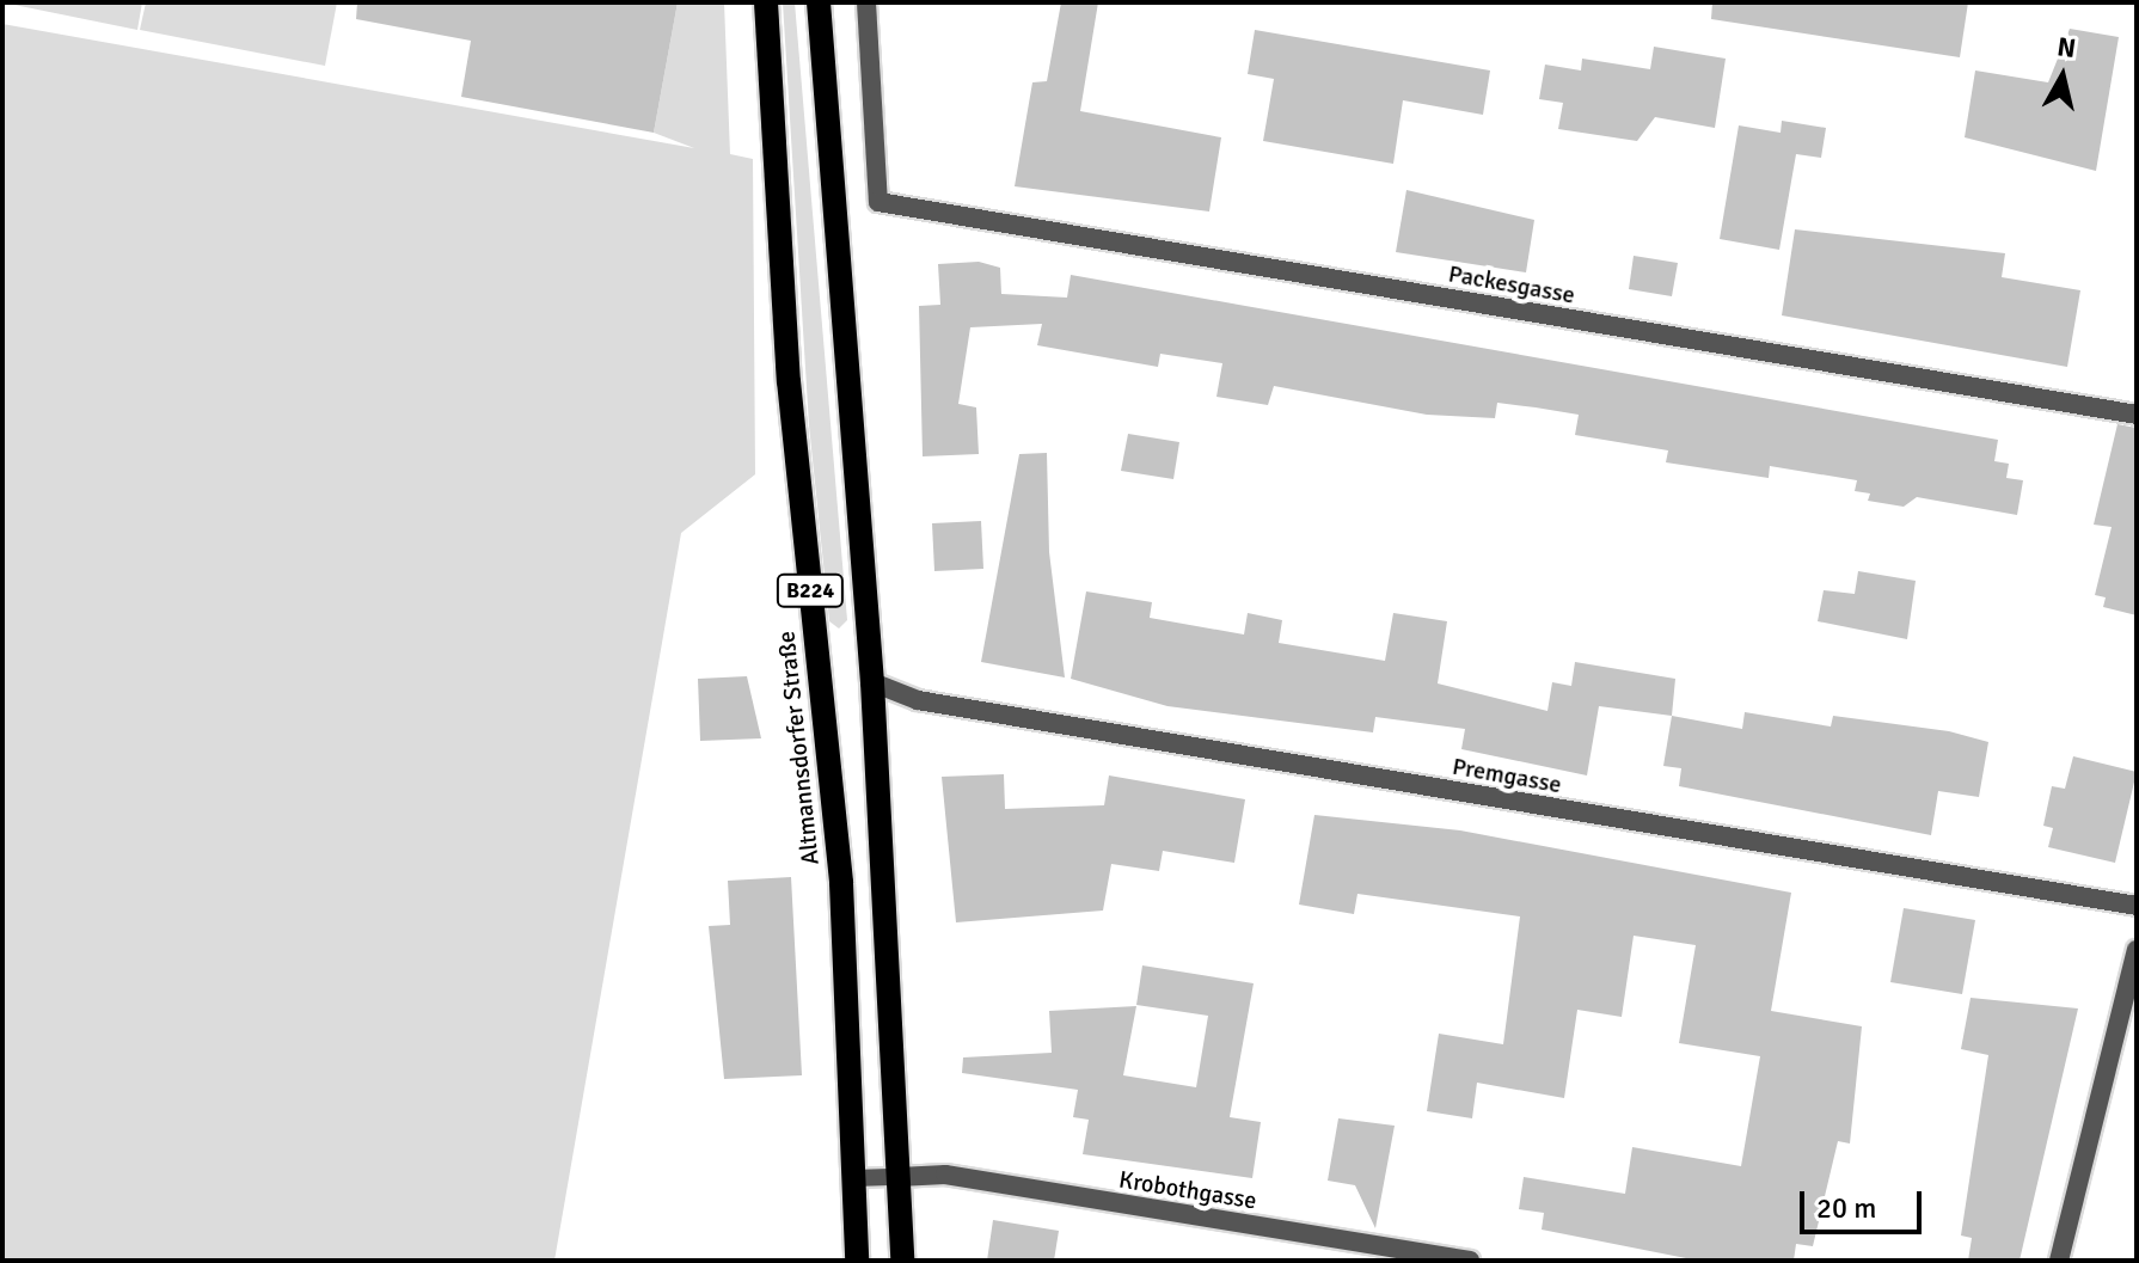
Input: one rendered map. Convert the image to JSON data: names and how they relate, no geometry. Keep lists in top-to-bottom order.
{
  "streets": {
    "main road": ["B224", "Altmannsdorfer Straße"],
    "street": ["Packesgasse", "Premgasse", "Krobothgasse"]
  },
  "crossings": [
    ["B224", "Premgasse"],
    ["B224", "Krobothgasse"]
  ],
  "scale_bar": "20 m",
  "north": "top"
}
